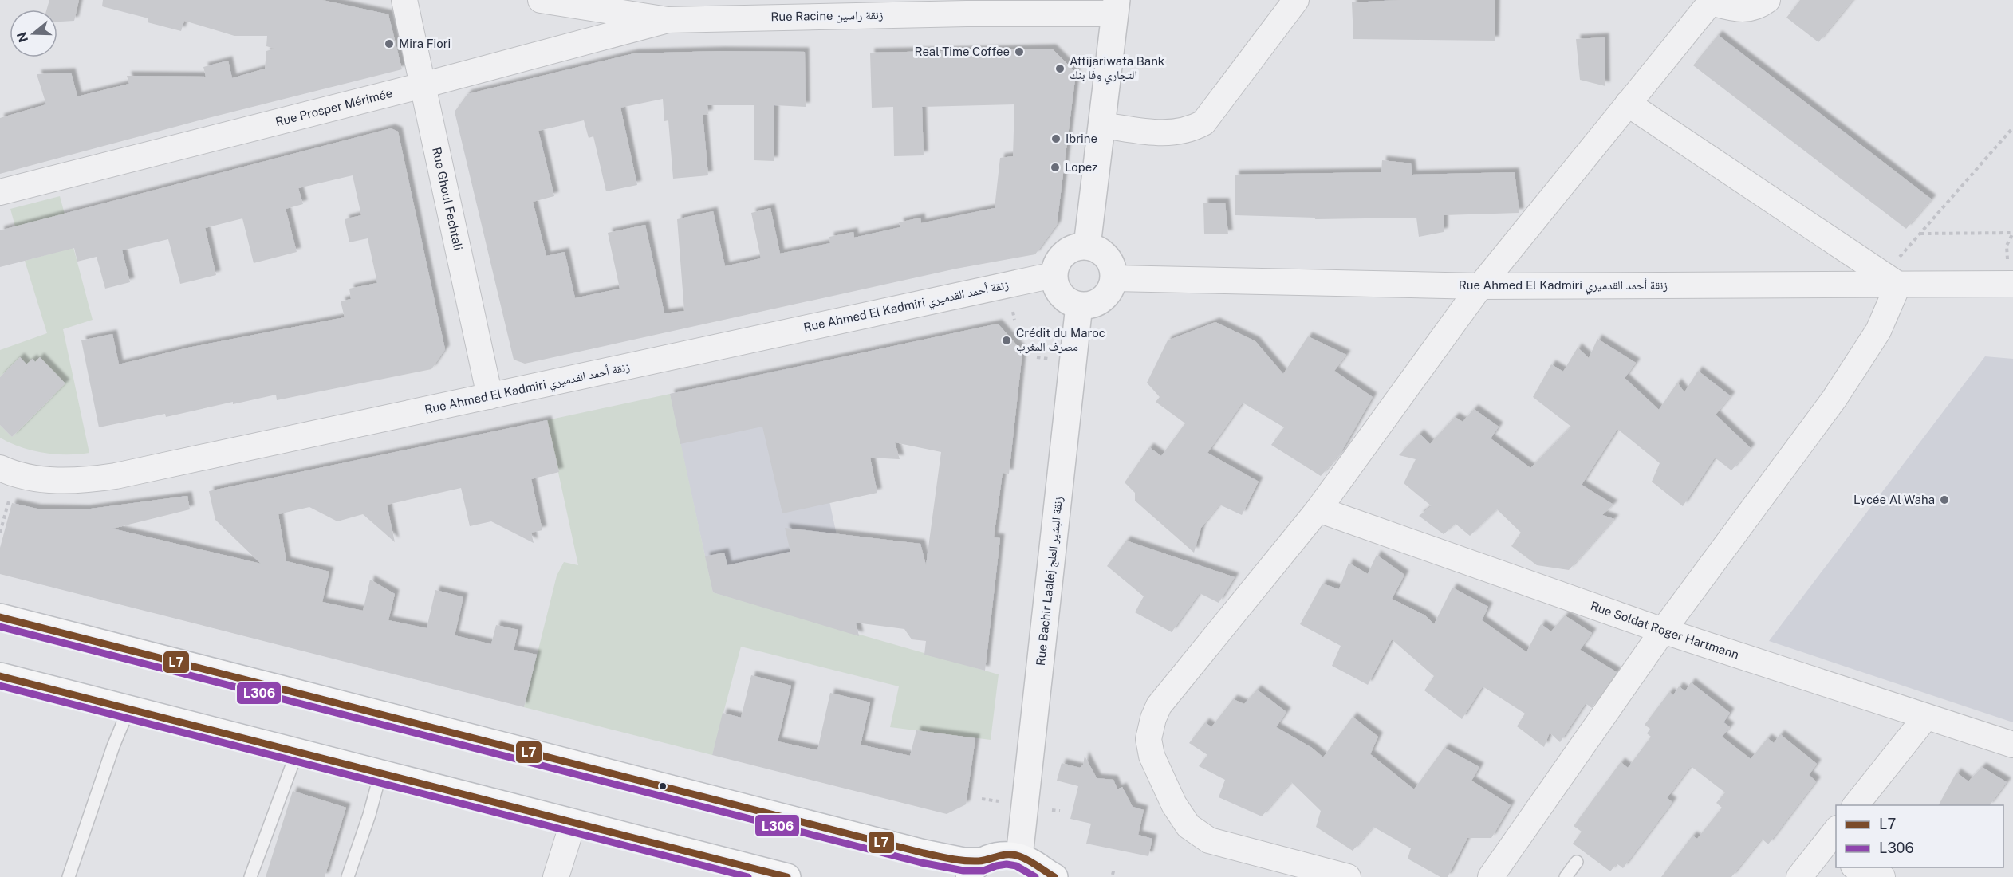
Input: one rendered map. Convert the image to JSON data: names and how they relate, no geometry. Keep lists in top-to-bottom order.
{
  "streets": {
    "street": [
      "Rue Racine زنقة راسين",
      "Rue Prosper Mérimée",
      "Rue Ghoul Fechtali",
      "Rue Ahmed El Kadmiri زنقة أحمد القدميري",
      "Rue Bachir Laalej زنقة البشير العلج",
      "Rue Soldat Roger Hartmann"
    ]
  },
  "crossings": [
    ["Rue Racine زنقة راسين", "Rue Prosper Mérimée"],
    ["Rue Prosper Mérimée", "Rue Ghoul Fechtali"],
    ["Rue Ghoul Fechtali", "Rue Ahmed El Kadmiri زنقة أحمد القدميري"],
    ["Rue Ahmed El Kadmiri زنقة أحمد القدميري", "Rue Bachir Laalej زنقة البشير العلج"]
  ],
  "places": [
    "Mira Fiori",
    "Real Time Coffee",
    "Attijariwafa Bank التجاري وفا بنك",
    "Ibrine",
    "Lopez",
    "Crédit du Maroc مصرف المغرب",
    "Lycée Al Waha"
  ],
  "lines": ["transit line L7", "transit line L306"],
  "legend": ["L7", "L306"],
  "north": "left"
}
